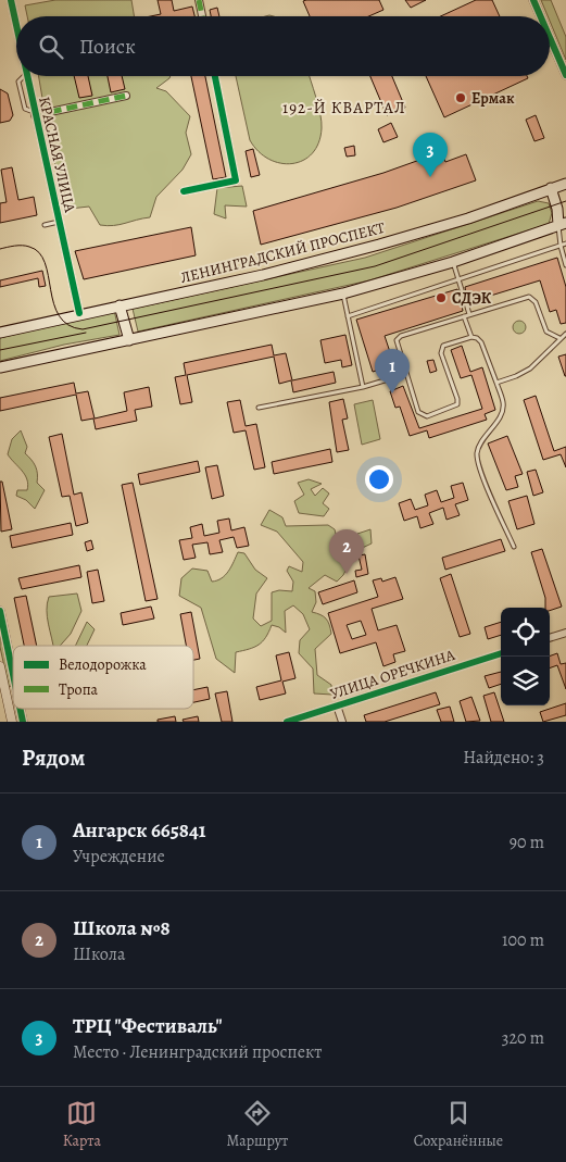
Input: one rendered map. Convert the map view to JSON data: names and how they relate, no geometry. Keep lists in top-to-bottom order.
{
  "streets": {
    "main road": ["ЛЕНИНГРАДСКИЙ ПРОСПЕКТ"],
    "street": ["КРАСНАЯ УЛИЦА", "УЛИЦА ОРЕЧКИНА"]
  },
  "crossings": [
    ["КРАСНАЯ УЛИЦА", "ЛЕНИНГРАДСКИЙ ПРОСПЕКТ"]
  ],
  "districts": ["192-Й КВАРТАЛ"],
  "places": ["Ермак", "СДЭК"],
  "legend": ["Велодорожка", "Тропа"],
  "page": {
    "search": "Поиск",
    "pins": ["3", "1", "2"],
    "heading": ["Рядом", "Найдено: 3"],
    "list": [
      {
        "mark": "1",
        "name": "Ангарск 665841",
        "note": "Учреждение",
        "value": "90 m"
      },
      {
        "mark": "2",
        "name": "Школа №8",
        "note": "Школа",
        "value": "100 m"
      },
      {
        "mark": "3",
        "name": "ТРЦ \"Фестиваль\"",
        "note": "Место · Ленинградский проспект",
        "value": "320 m"
      }
    ],
    "nav": ["Карта", "Маршрут", "Сохранённые"]
  }
}
